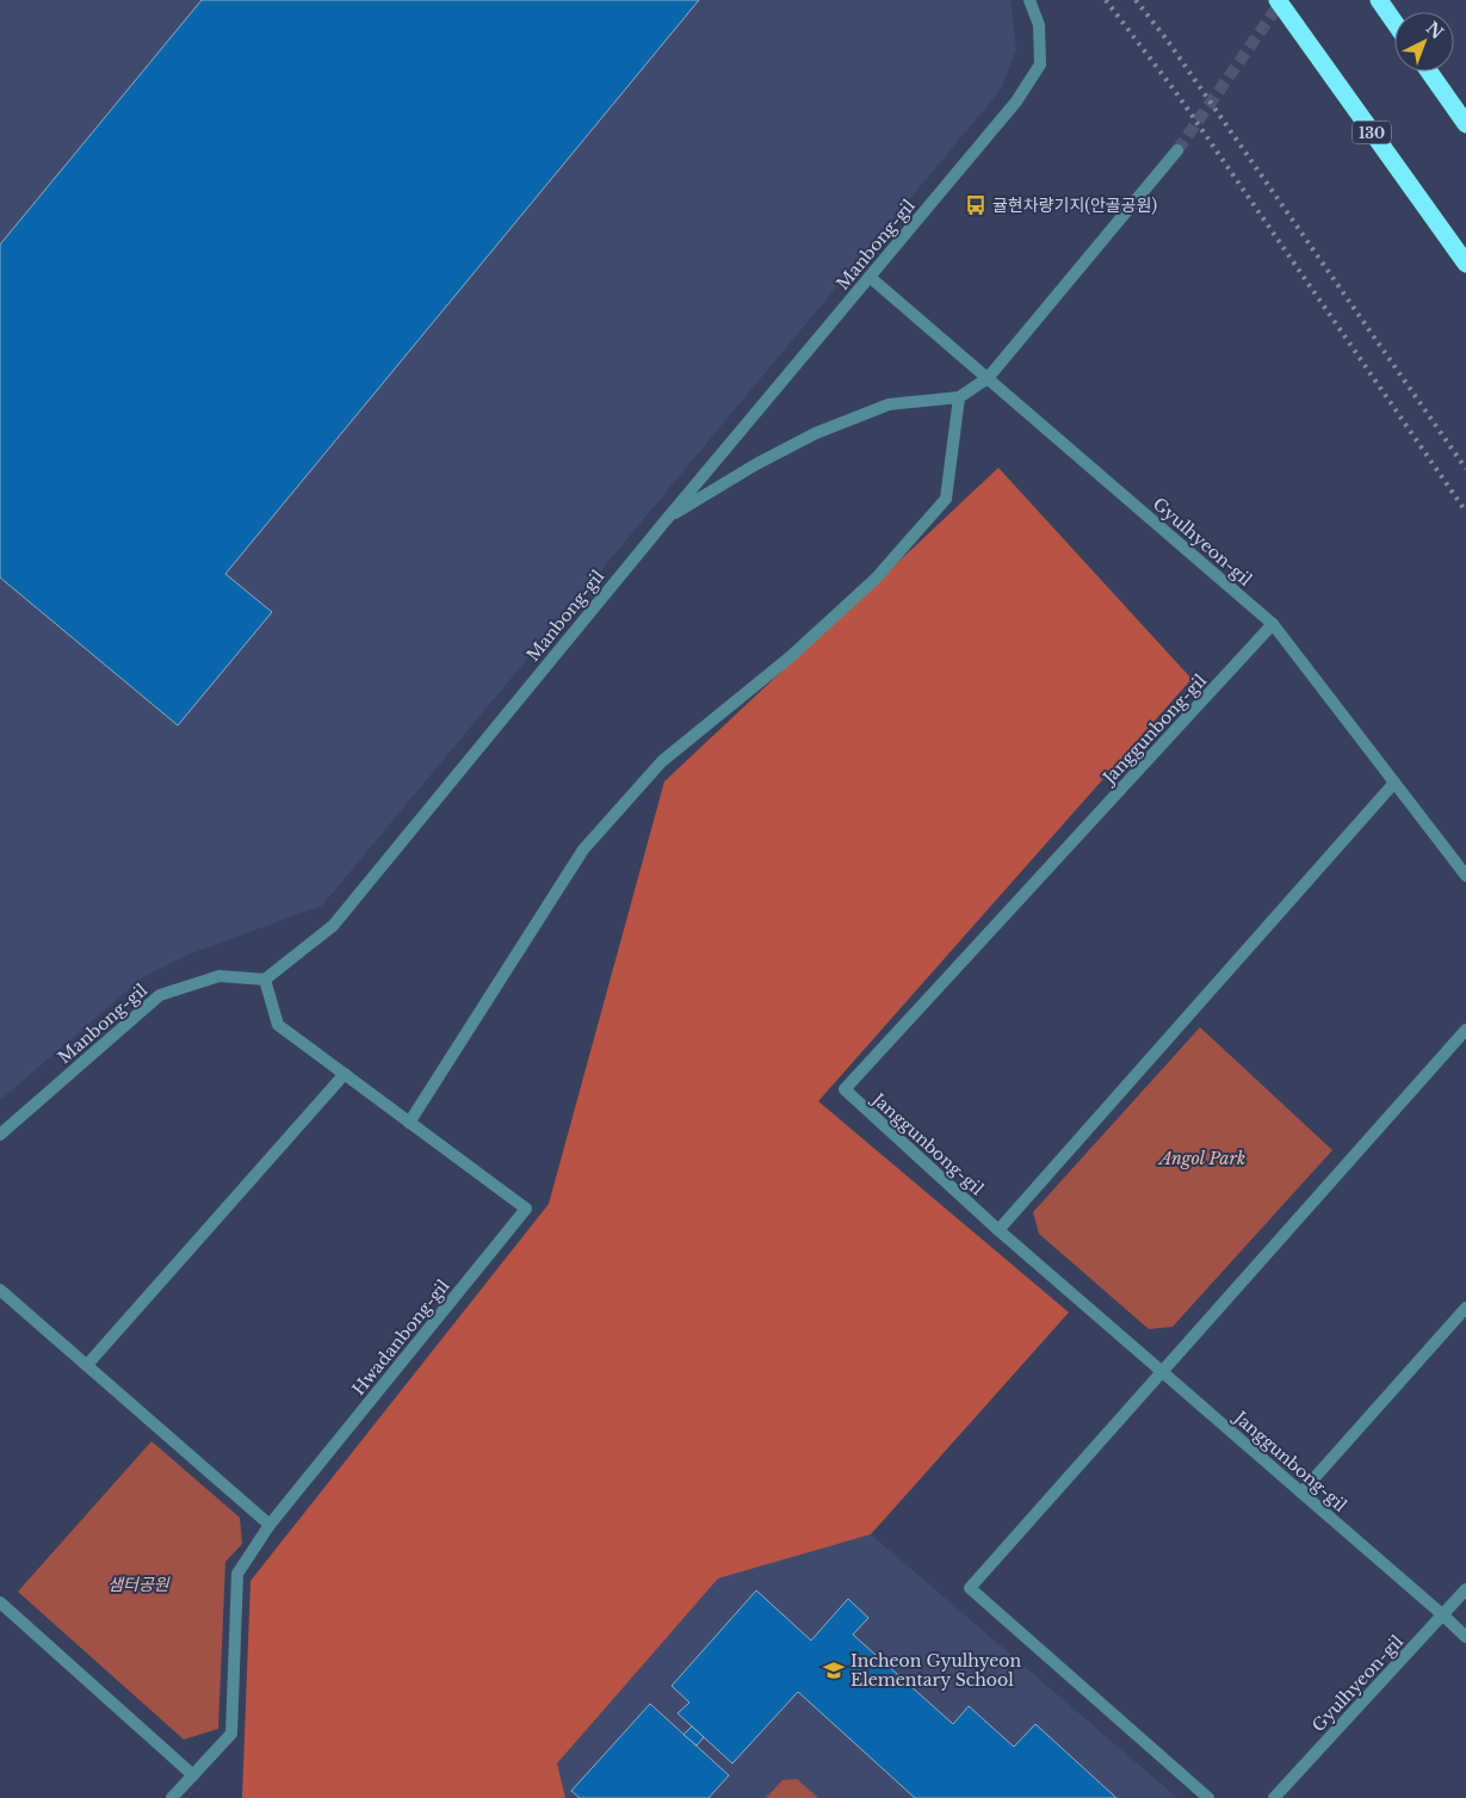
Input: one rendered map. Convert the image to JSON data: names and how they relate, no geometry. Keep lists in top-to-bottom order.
{
  "streets": {
    "highway": ["130"],
    "street": [
      "Manbong-gil",
      "Gyulhyeon-gil",
      "Janggunbong-gil",
      "Hwadanbong-gil"
    ]
  },
  "crossings": [
    ["Manbong-gil", "Gyulhyeon-gil"],
    ["Manbong-gil", "Hwadanbong-gil"],
    ["Gyulhyeon-gil", "Janggunbong-gil"]
  ],
  "parks": ["Angol Park", "샘터공원"],
  "places": {
    "bus stop": ["귤현차량기지(안골공원)"],
    "school or university": ["Incheon Gyulhyeon Elementary School"]
  },
  "north": "top right"
}
